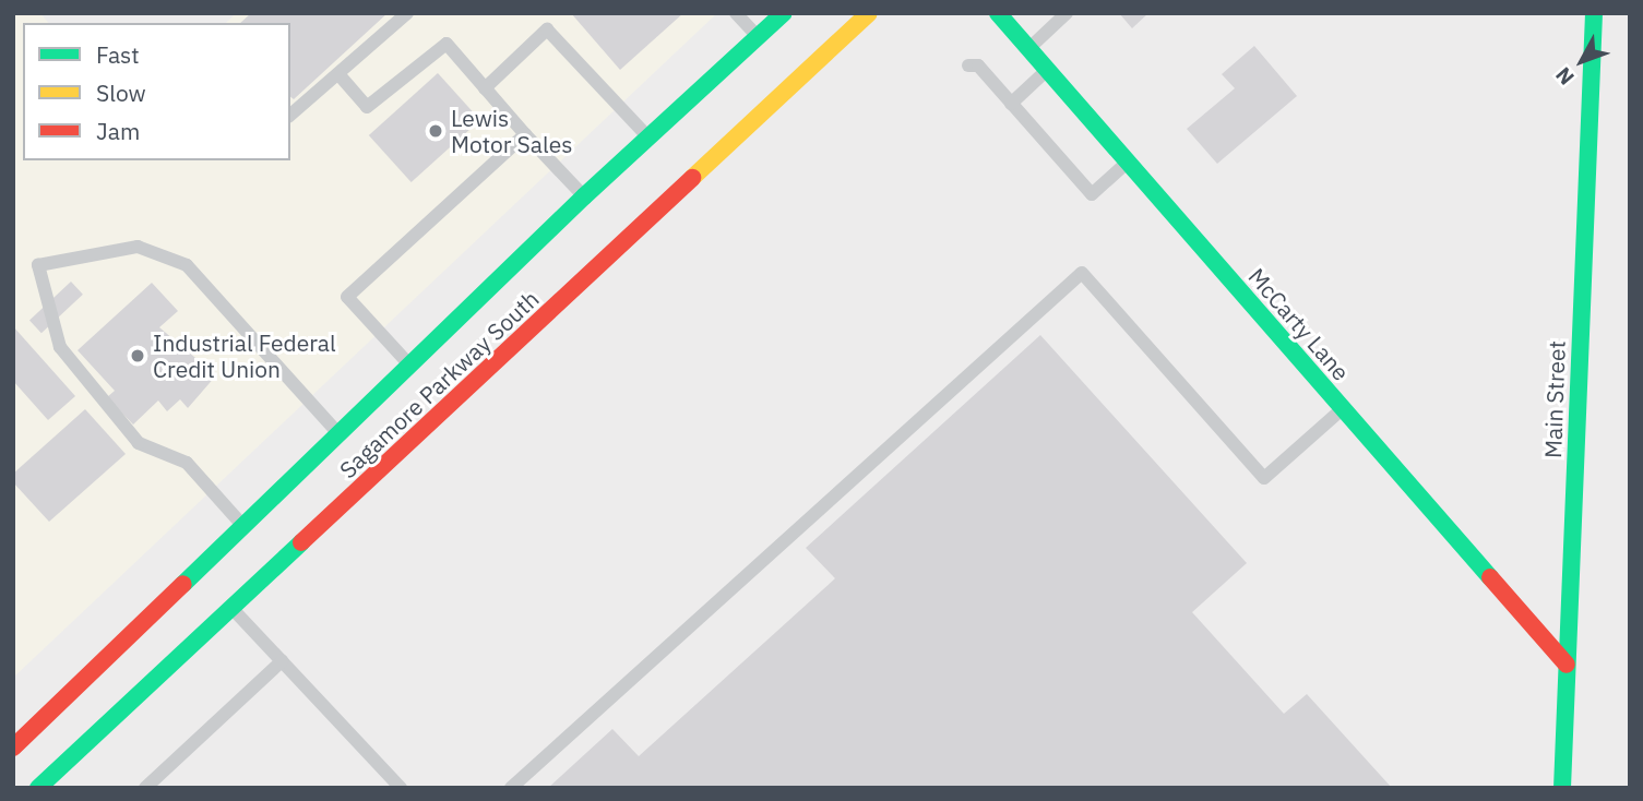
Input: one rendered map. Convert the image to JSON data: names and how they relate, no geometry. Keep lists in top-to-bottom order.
{
  "streets": {
    "main road": ["McCarty Lane", "Sagamore Parkway South", "Main Street"]
  },
  "crossings": [
    ["McCarty Lane", "Main Street"]
  ],
  "places": ["Lewis Motor Sales", "Industrial Federal Credit Union"],
  "legend": ["Fast", "Slow", "Jam"],
  "north": "bottom left"
}
